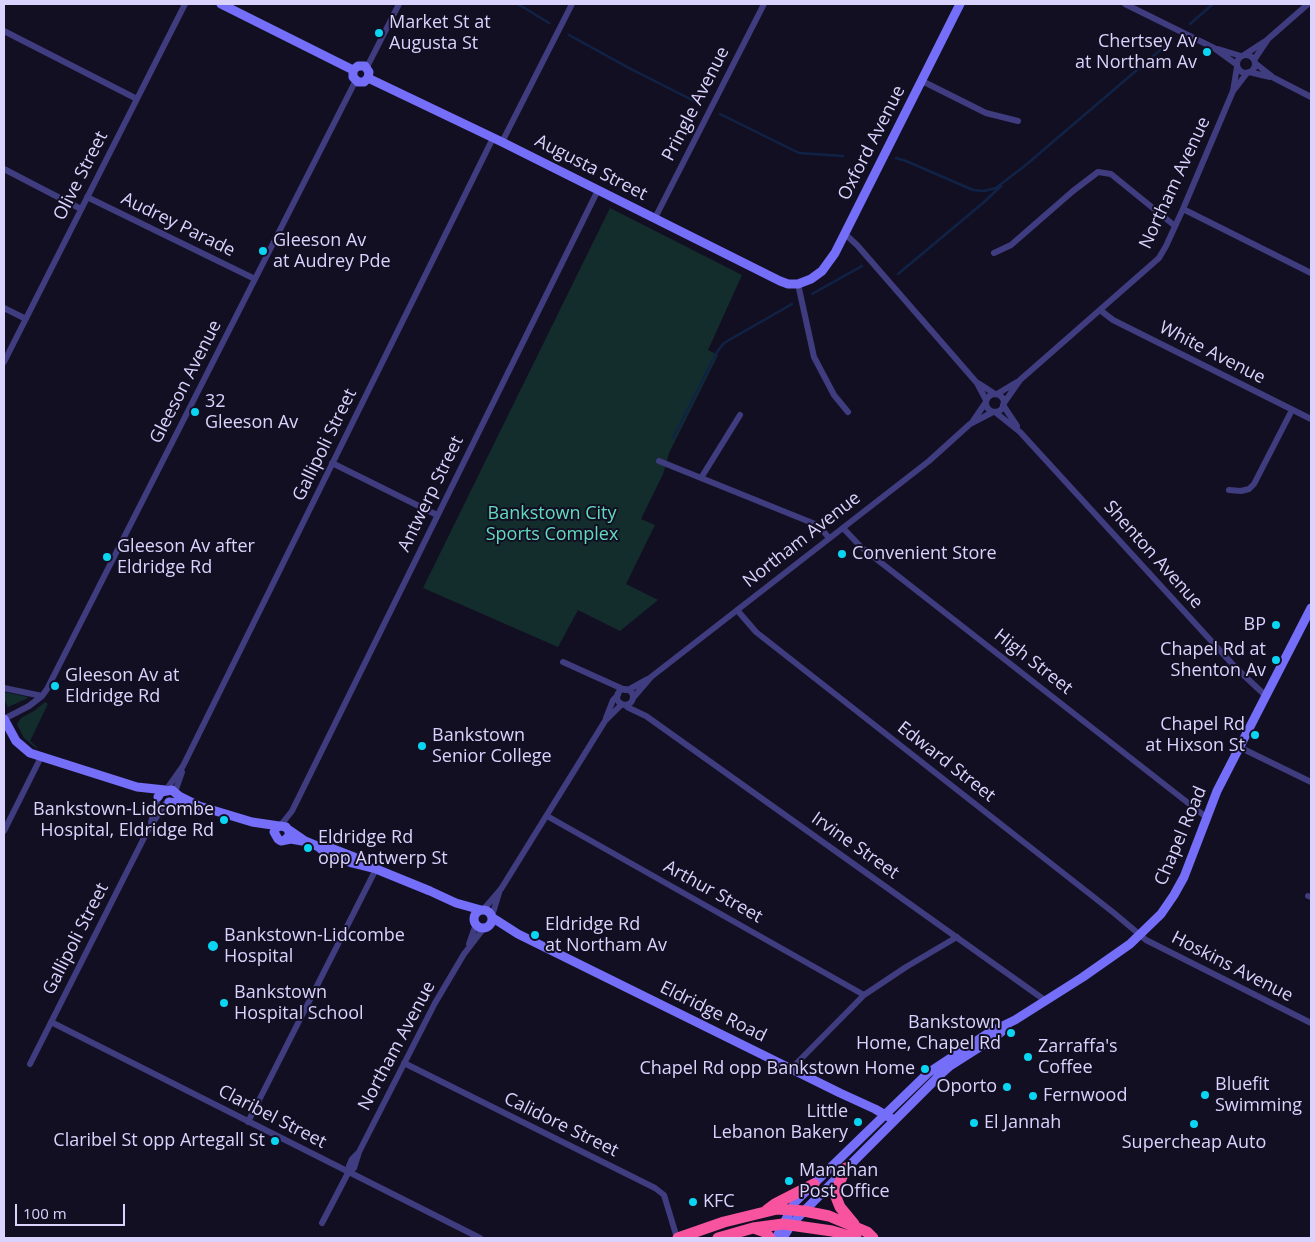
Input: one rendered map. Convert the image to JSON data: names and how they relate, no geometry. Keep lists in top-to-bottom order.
{
  "streets": {
    "street": [
      "Pringle Avenue",
      "Oxford Avenue",
      "Augusta Street",
      "Olive Street",
      "Northam Avenue",
      "Audrey Parade",
      "White Avenue",
      "Gleeson Avenue",
      "Gallipoli Street",
      "Antwerp Street",
      "Shenton Avenue",
      "High Street",
      "Edward Street",
      "Chapel Road",
      "Irvine Street",
      "Arthur Street",
      "Hoskins Avenue",
      "Eldridge Road",
      "Claribel Street",
      "Calidore Street"
    ]
  },
  "crossings": [
    ["Pringle Avenue", "Augusta Street"],
    ["Oxford Avenue", "Augusta Street"],
    ["Augusta Street", "Gleeson Avenue"],
    ["Augusta Street", "Gallipoli Street"],
    ["Augusta Street", "Antwerp Street"],
    ["Olive Street", "Audrey Parade"],
    ["Northam Avenue", "White Avenue"],
    ["Northam Avenue", "Shenton Avenue"],
    ["Northam Avenue", "High Street"],
    ["Northam Avenue", "Edward Street"],
    ["Northam Avenue", "Irvine Street"],
    ["Northam Avenue", "Arthur Street"],
    ["Northam Avenue", "Eldridge Road"],
    ["Northam Avenue", "Claribel Street"],
    ["Northam Avenue", "Calidore Street"],
    ["Audrey Parade", "Gleeson Avenue"],
    ["Gleeson Avenue", "Eldridge Road"],
    ["Gallipoli Street", "Eldridge Road"],
    ["Gallipoli Street", "Claribel Street"],
    ["Antwerp Street", "Eldridge Road"],
    ["Shenton Avenue", "Chapel Road"],
    ["High Street", "Chapel Road"],
    ["Edward Street", "Chapel Road"],
    ["Edward Street", "Hoskins Avenue"],
    ["Chapel Road", "Irvine Street"],
    ["Chapel Road", "Hoskins Avenue"],
    ["Chapel Road", "Eldridge Road"]
  ],
  "parks": ["Bankstown City Sports Complex"],
  "places": [
    "Market St at Augusta St",
    "Chertsey Av at Northam Av",
    "Gleeson Av at Audrey Pde",
    "32 Gleeson Av",
    "Convenient Store",
    "Gleeson Av after Eldridge Rd",
    "BP",
    "Chapel Rd at Shenton Av",
    "Gleeson Av at Eldridge Rd",
    "Chapel Rd at Hixson St",
    "Bankstown Senior College",
    "Bankstown-Lidcombe Hospital, Eldridge Rd",
    "Eldridge Rd opp Antwerp St",
    "Eldridge Rd at Northam Av",
    "Bankstown-Lidcombe Hospital",
    "Bankstown Hospital School",
    "Bankstown Home, Chapel Rd",
    "Zarraffa's Coffee",
    "Chapel Rd opp Bankstown Home",
    "Oporto",
    "Bluefit Swimming",
    "Fernwood",
    "Little Lebanon Bakery",
    "El Jannah",
    "Supercheap Auto",
    "Claribel St opp Artegall St",
    "Manahan Post Office",
    "KFC"
  ],
  "scale_bar": "100 m"
}
